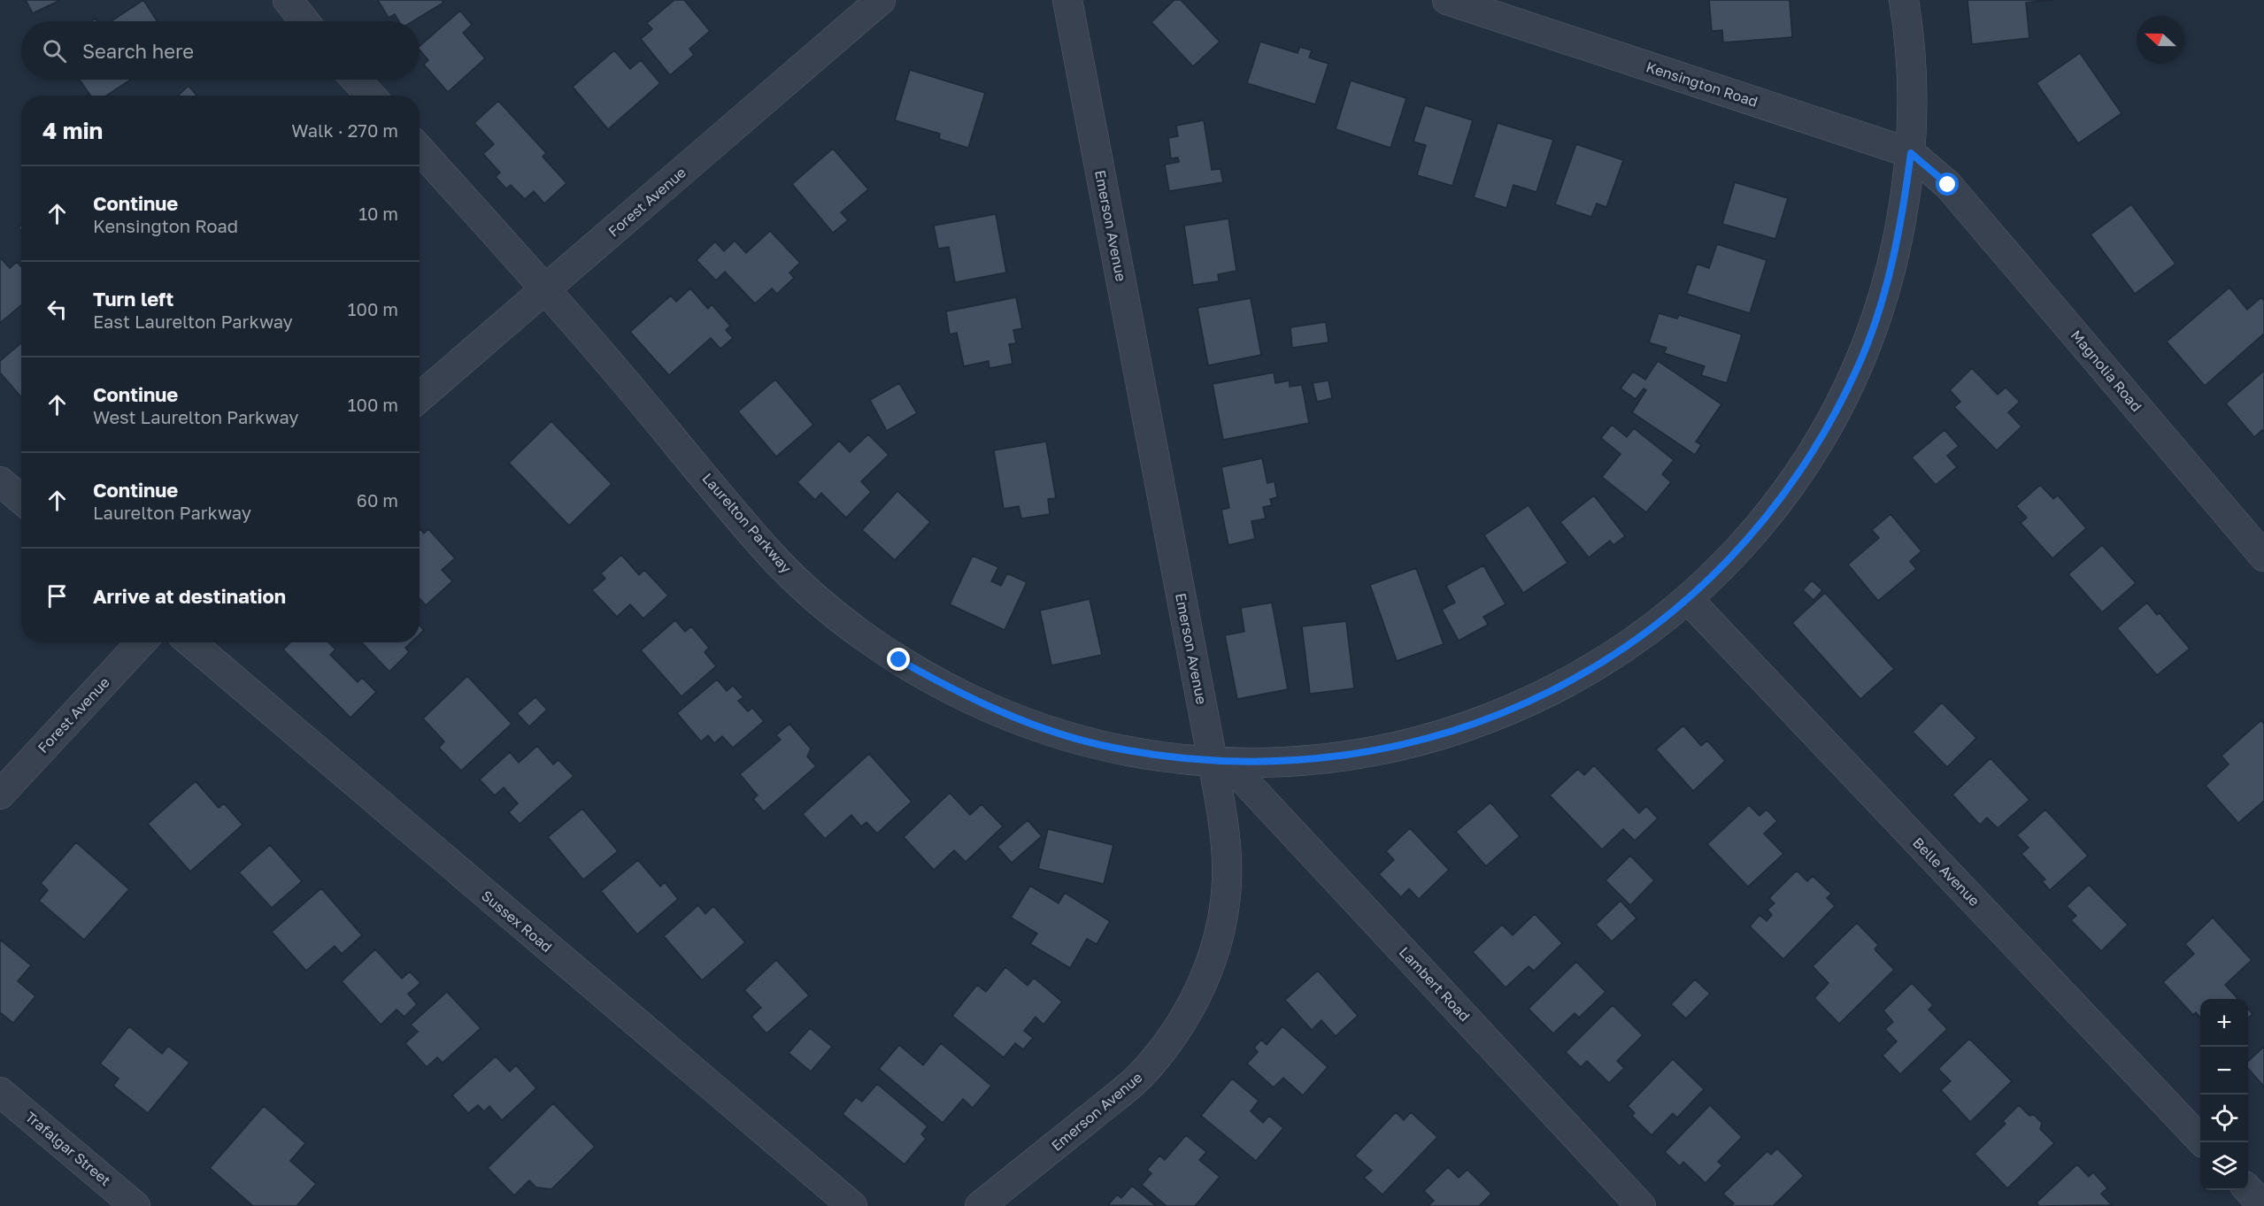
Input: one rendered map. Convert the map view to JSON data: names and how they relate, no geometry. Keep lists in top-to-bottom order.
{
  "streets": {
    "street": [
      "Kensington Road",
      "Forest Avenue",
      "Emerson Avenue",
      "Magnolia Road",
      "Laurelton Parkway",
      "Belle Avenue",
      "Sussex Road",
      "Lambert Road",
      "Trafalgar Street"
    ]
  },
  "crossings": [
    ["Kensington Road", "Magnolia Road"],
    ["Kensington Road", "Laurelton Parkway"],
    ["Forest Avenue", "Laurelton Parkway"],
    ["Emerson Avenue", "Laurelton Parkway"],
    ["Emerson Avenue", "Lambert Road"],
    ["Laurelton Parkway", "Belle Avenue"],
    ["Laurelton Parkway", "Lambert Road"]
  ],
  "north": "left",
  "page": {
    "search": "Search here",
    "heading": ["4 min", "Walk · 270 m"],
    "list": [
      ["Continue", "Kensington Road", "10 m"],
      ["Turn left", "East Laurelton Parkway", "100 m"],
      ["Continue", "West Laurelton Parkway", "100 m"],
      ["Continue", "Laurelton Parkway", "60 m"],
      "Arrive at destination"
    ],
    "map_buttons": ["+", "−"]
  }
}
